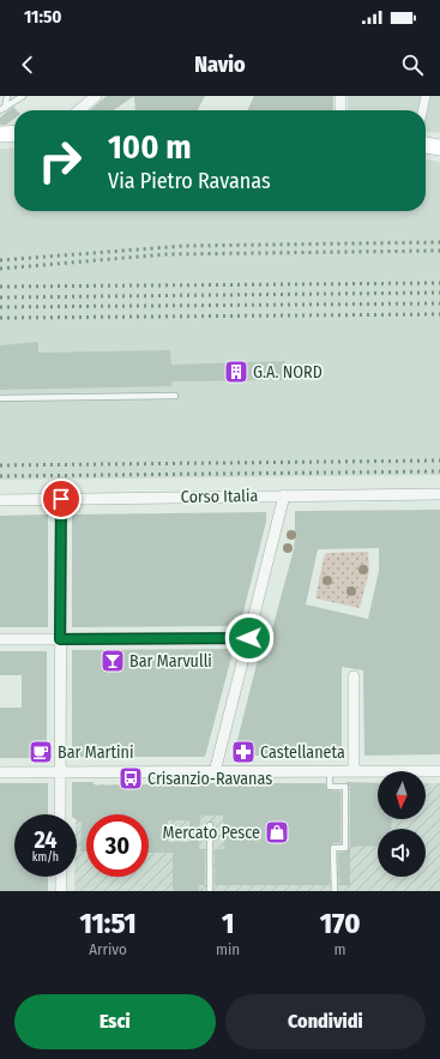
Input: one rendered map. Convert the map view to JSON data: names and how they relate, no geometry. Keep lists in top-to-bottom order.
{
  "streets": {
    "street": ["Corso Italia"]
  },
  "places": {
    "building": ["G.A. NORD"],
    "bar": ["Bar Marvulli"],
    "cafe": ["Bar Martini"],
    "pharmacy": ["Castellaneta"],
    "bus stop": ["Crisanzio-Ravanas"],
    "shop": ["Mercato Pesce"]
  },
  "north": "bottom",
  "page": {
    "status": "11:50",
    "header": "Navio",
    "turn": ["100 m", "Via Pietro Ravanas"],
    "speed": "24 km/h",
    "limit": "30",
    "eta": [
      "11:51",
      "Arrivo",
      "1",
      "min",
      "170",
      "m"
    ],
    "buttons": ["Esci", "Condividi"]
  }
}
